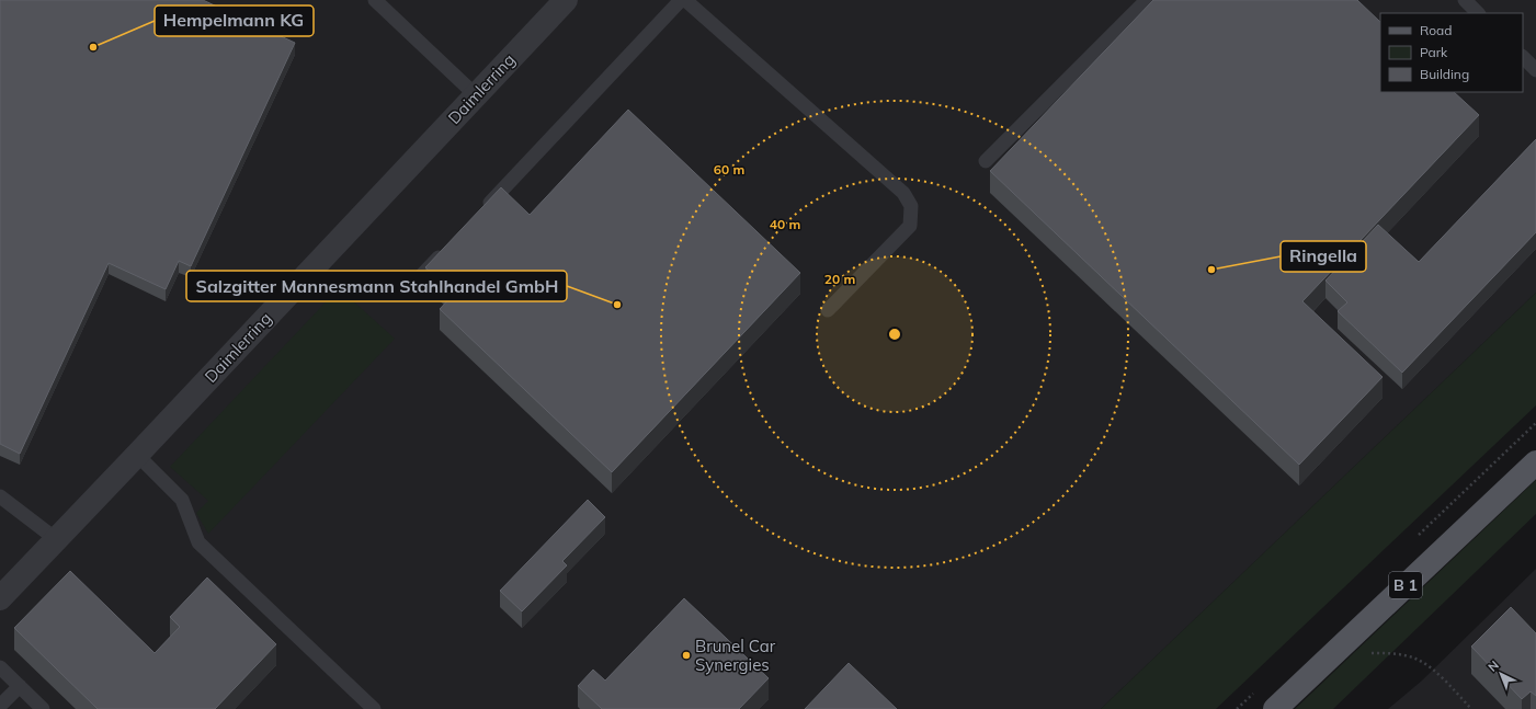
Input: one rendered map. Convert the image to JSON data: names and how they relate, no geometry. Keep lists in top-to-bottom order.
{
  "streets": {
    "main road": ["B 1"],
    "street": ["Daimlerring"]
  },
  "places": [
    "Hempelmann KG",
    "Ringella",
    "Salzgitter Mannesmann Stahlhandel GmbH",
    "Brunel Car Synergies"
  ],
  "legend": ["Road", "Park", "Building"],
  "north": "top left",
  "rings": ["60 m", "40 m", "20 m"]
}
